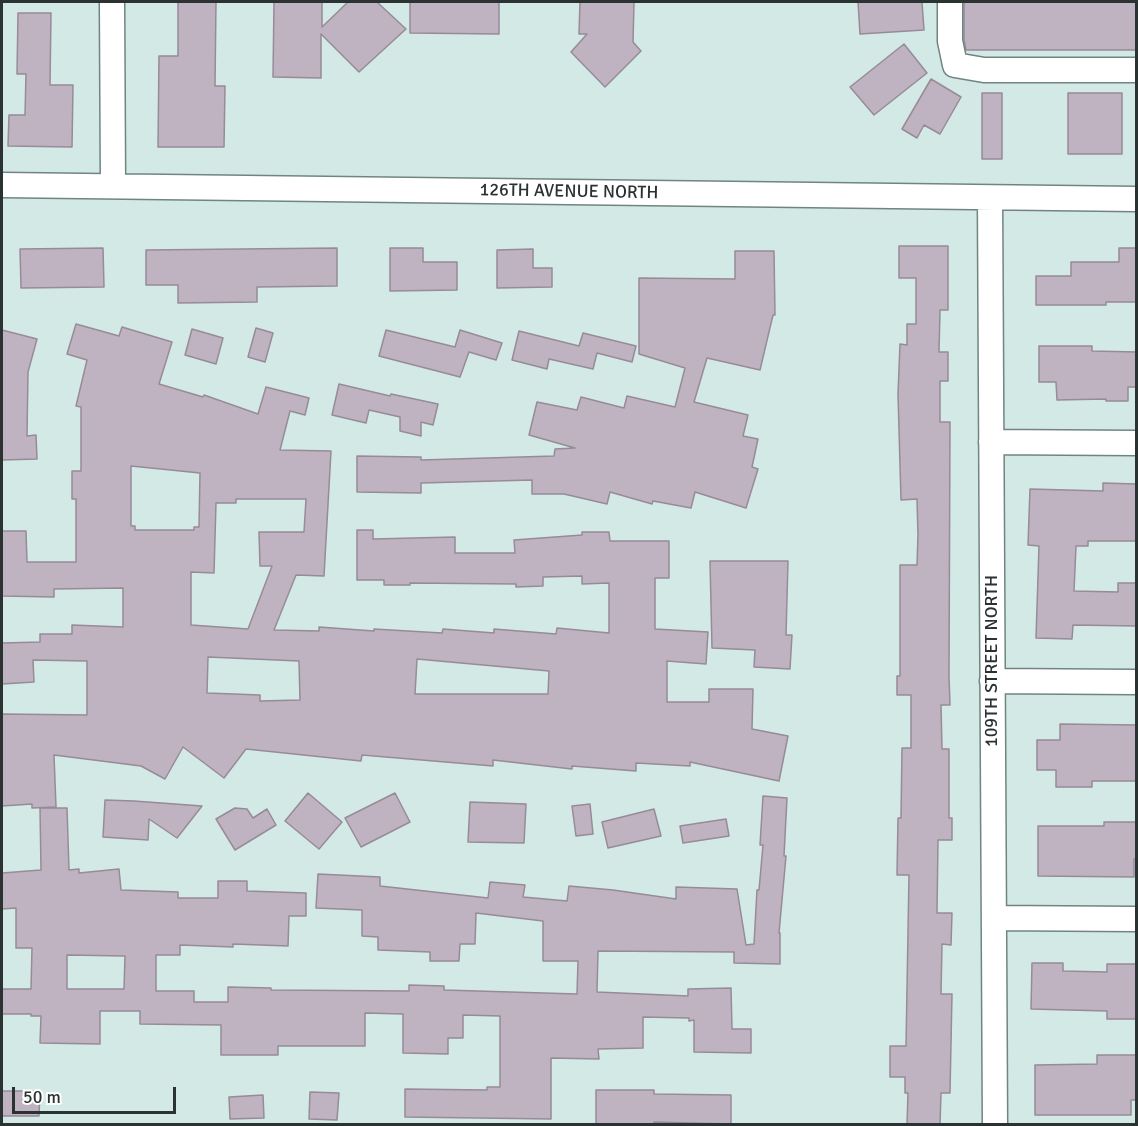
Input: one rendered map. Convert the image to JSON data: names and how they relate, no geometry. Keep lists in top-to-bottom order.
{
  "streets": {
    "street": ["126TH AVENUE NORTH", "109TH STREET NORTH"]
  },
  "crossings": [
    ["126TH AVENUE NORTH", "109TH STREET NORTH"]
  ],
  "scale_bar": "50 m"
}
